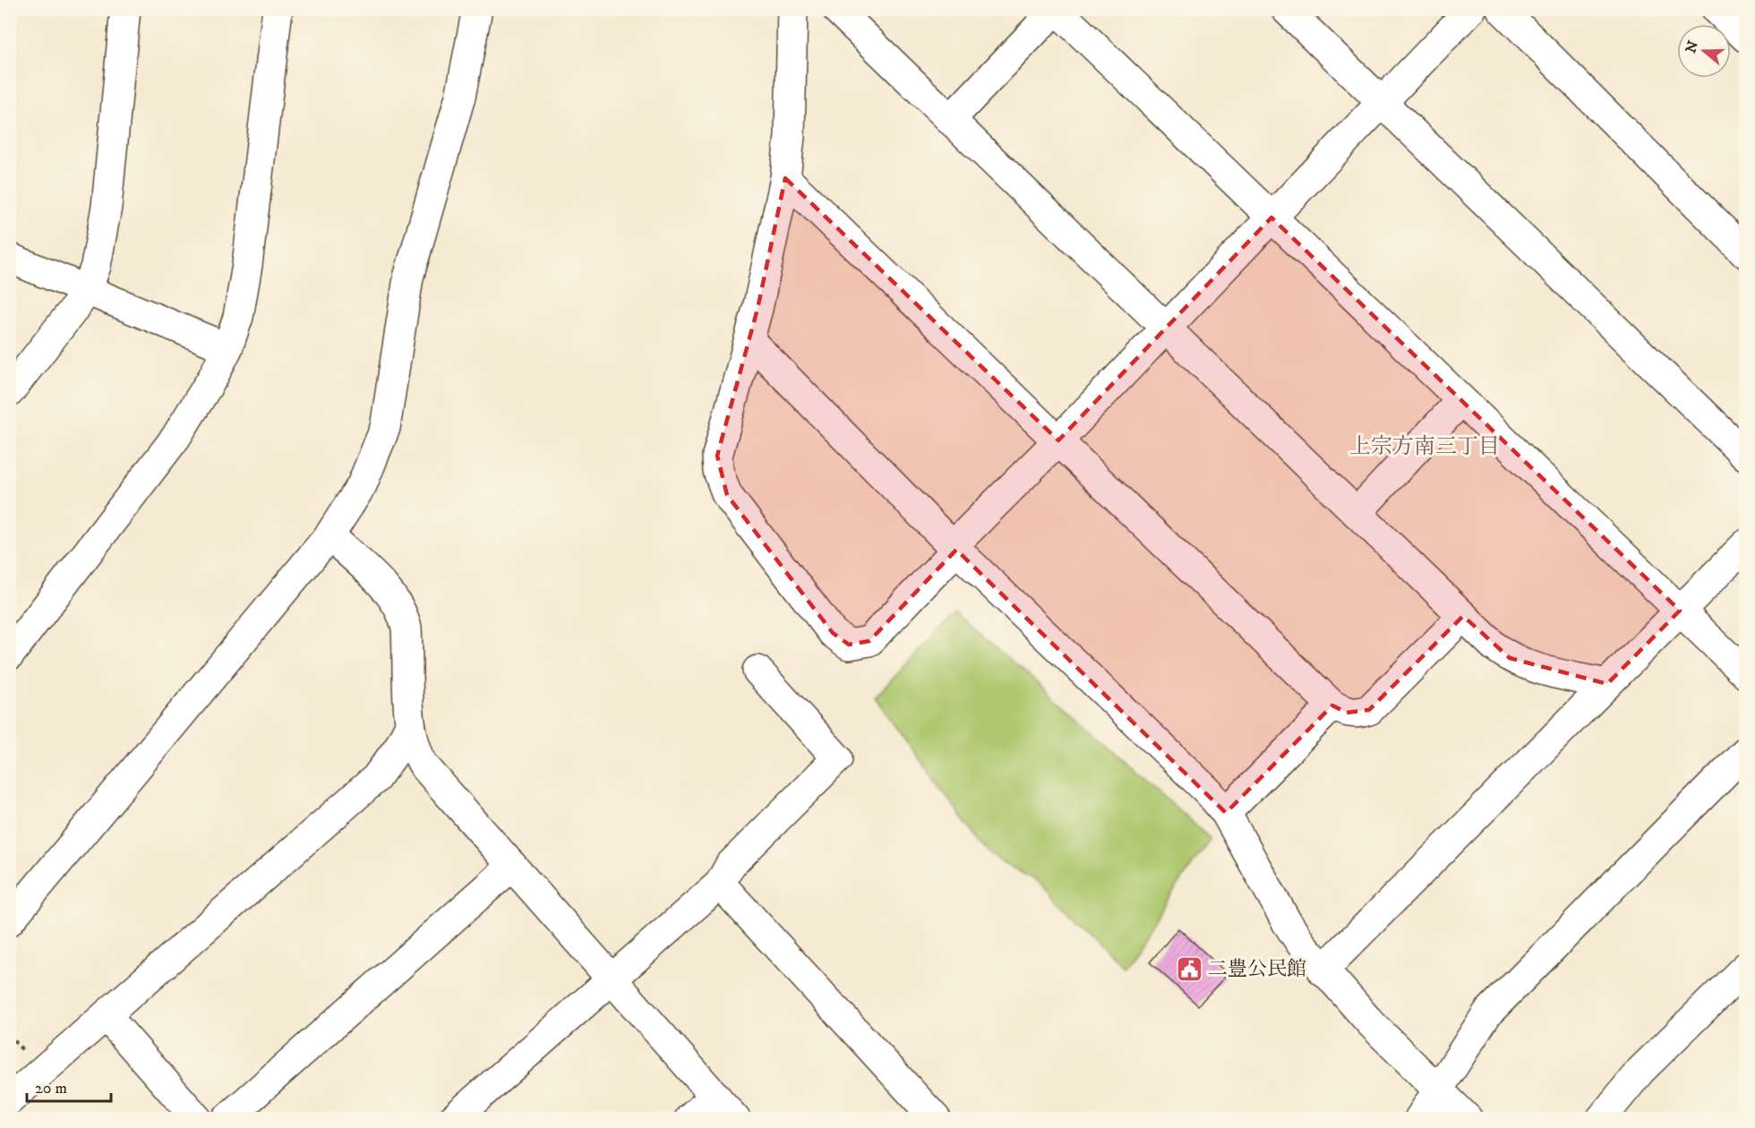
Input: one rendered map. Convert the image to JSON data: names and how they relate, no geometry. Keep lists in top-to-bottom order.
{
  "districts": ["上宗方南三丁目"],
  "places": {
    "public building": ["二豊公民館"]
  },
  "scale_bar": "20 m",
  "north": "left"
}
